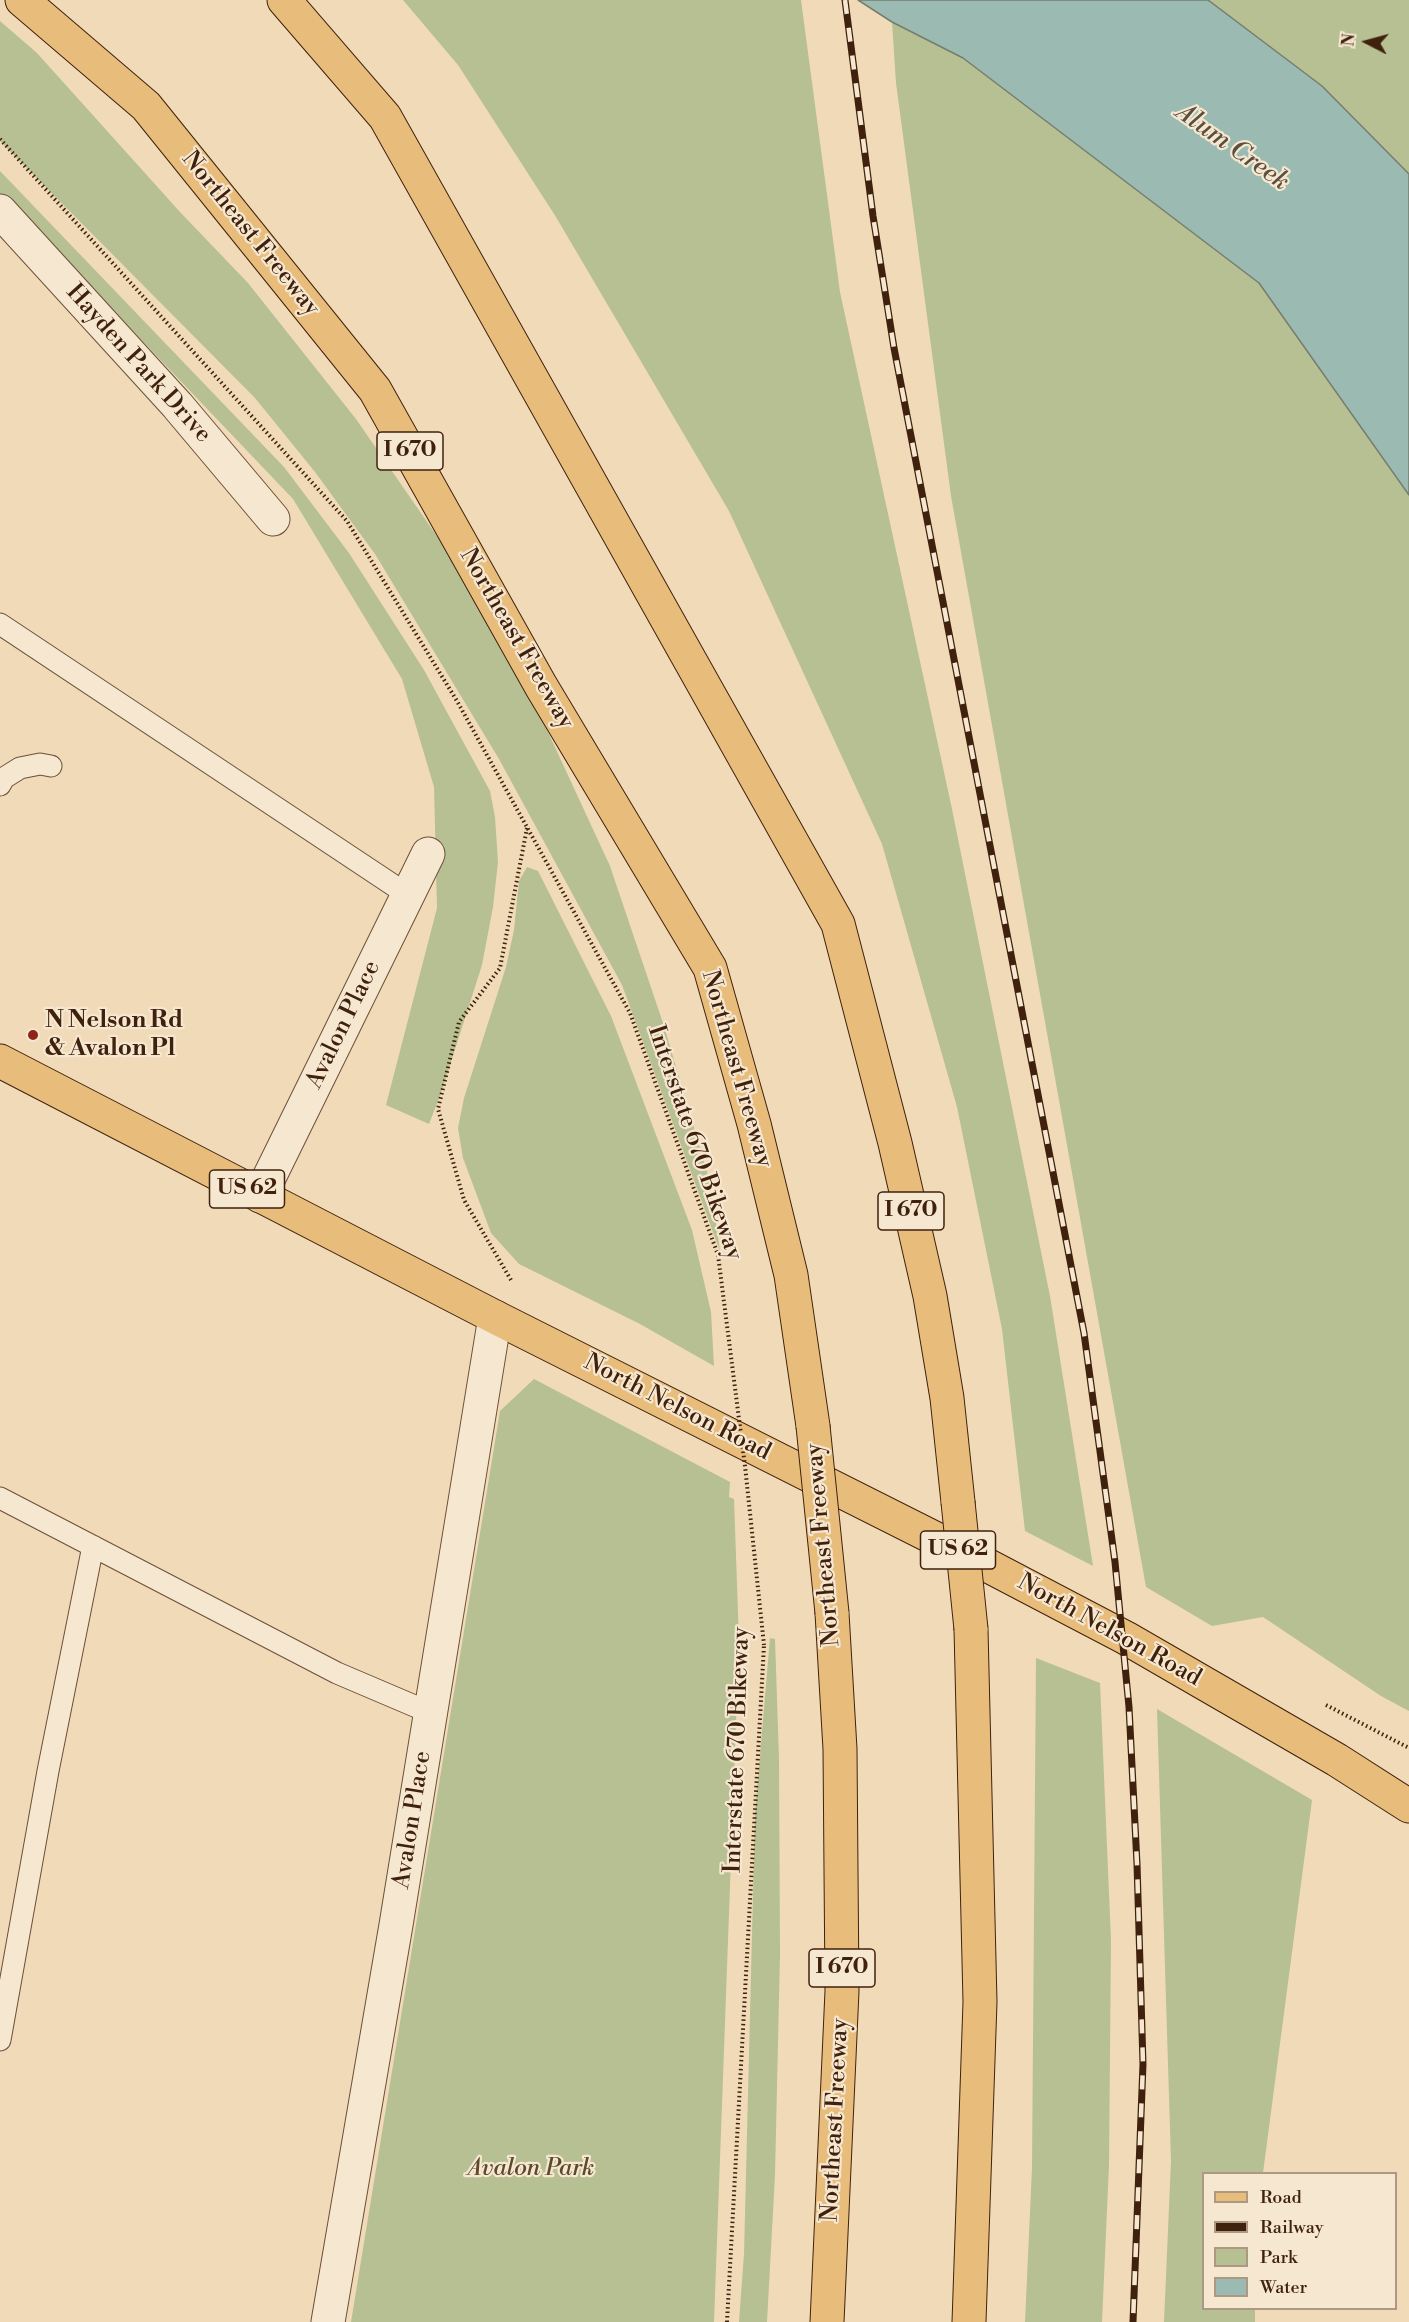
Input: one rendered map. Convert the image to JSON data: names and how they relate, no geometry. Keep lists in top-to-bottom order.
{
  "streets": {
    "main road": [
      "Northeast Freeway",
      "I 670",
      "US 62",
      "North Nelson Road"
    ],
    "street": ["Hayden Park Drive", "Avalon Place"],
    "path": ["Interstate 670 Bikeway"]
  },
  "crossings": [
    ["Avalon Place", "North Nelson Road"]
  ],
  "water": ["Alum Creek"],
  "parks": ["Avalon Park"],
  "places": ["N Nelson Rd & Avalon Pl"],
  "legend": [
    "Road",
    "Railway",
    "Park",
    "Water"
  ],
  "north": "left"
}
